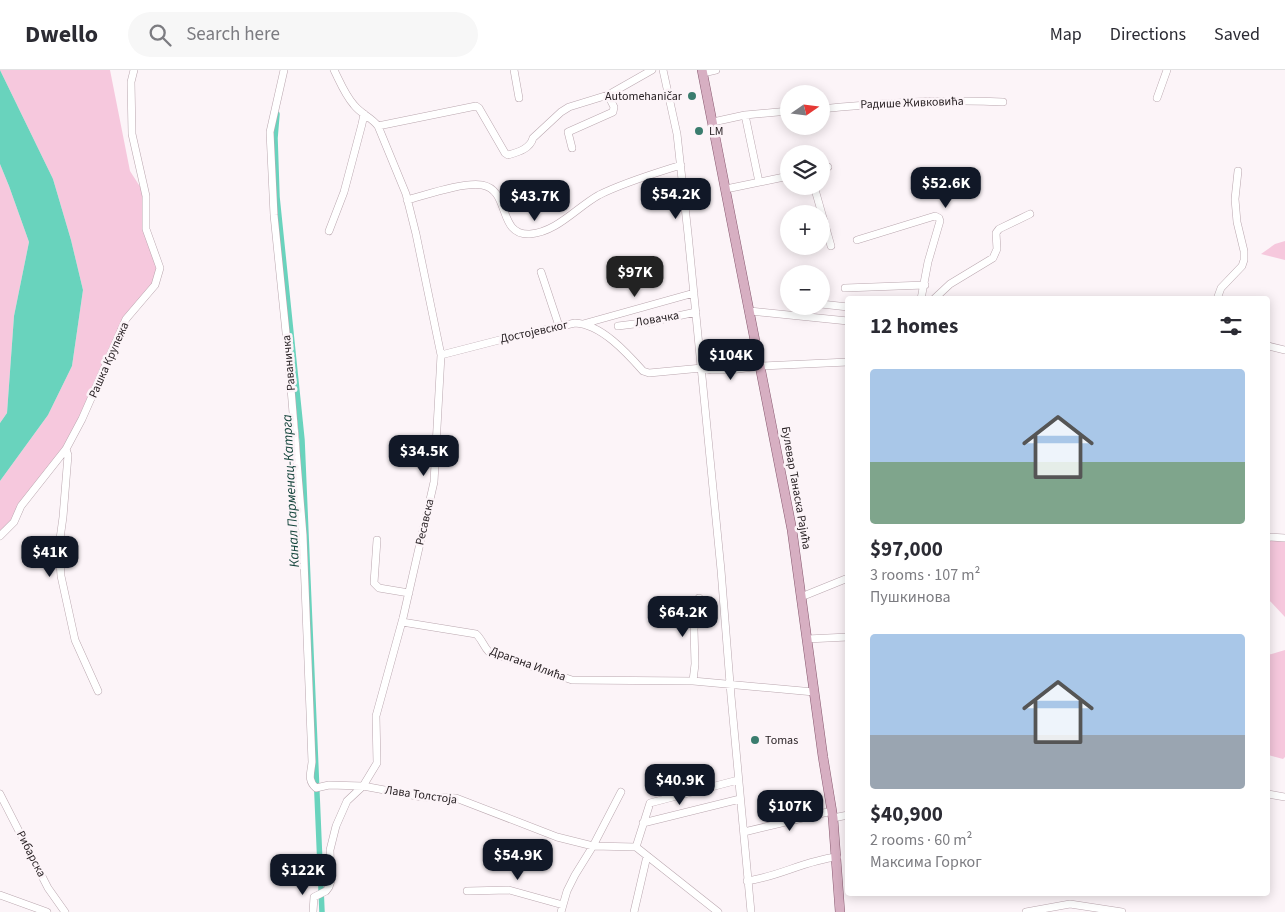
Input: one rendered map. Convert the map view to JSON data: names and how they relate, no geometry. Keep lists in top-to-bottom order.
{
  "streets": {
    "main road": ["Булевар Танаска Рајића"],
    "street": [
      "Радише Живковића",
      "Ловачка",
      "Достојевског",
      "Рашка Крупежа",
      "Раваничка",
      "Ресавска",
      "Драгана Илића",
      "Лава Толстоја",
      "Рибарска"
    ]
  },
  "crossings": [
    ["Достојевског", "Булевар Танаска Рајића"],
    ["Достојевског", "Ресавска"],
    ["Раваничка", "Ресавска"],
    ["Раваничка", "Лава Толстоја"],
    ["Ресавска", "Драгана Илића"],
    ["Ресавска", "Лава Толстоја"]
  ],
  "water": ["Канал Парменац-Катрга"],
  "places": ["Automehaničar", "LM", "Tomas"],
  "north": "right",
  "page": {
    "header": "Dwello",
    "search": "Search here",
    "nav": ["Map", "Directions", "Saved"],
    "map_buttons": ["+", "−"],
    "price": [
      "$52.6K",
      "$54.2K",
      "$43.7K",
      "$97K",
      "$104K",
      "$34.5K",
      "$41K",
      "$64.2K",
      "$40.9K",
      "$107K",
      "$54.9K",
      "$122K"
    ],
    "heading": "12 homes",
    "list": [
      {
        "name": "$97,000",
        "note": "3 rooms · 107 m² · Пушкинова"
      },
      {
        "name": "$40,900",
        "note": "2 rooms · 60 m² · Максима Горког"
      }
    ]
  }
}
